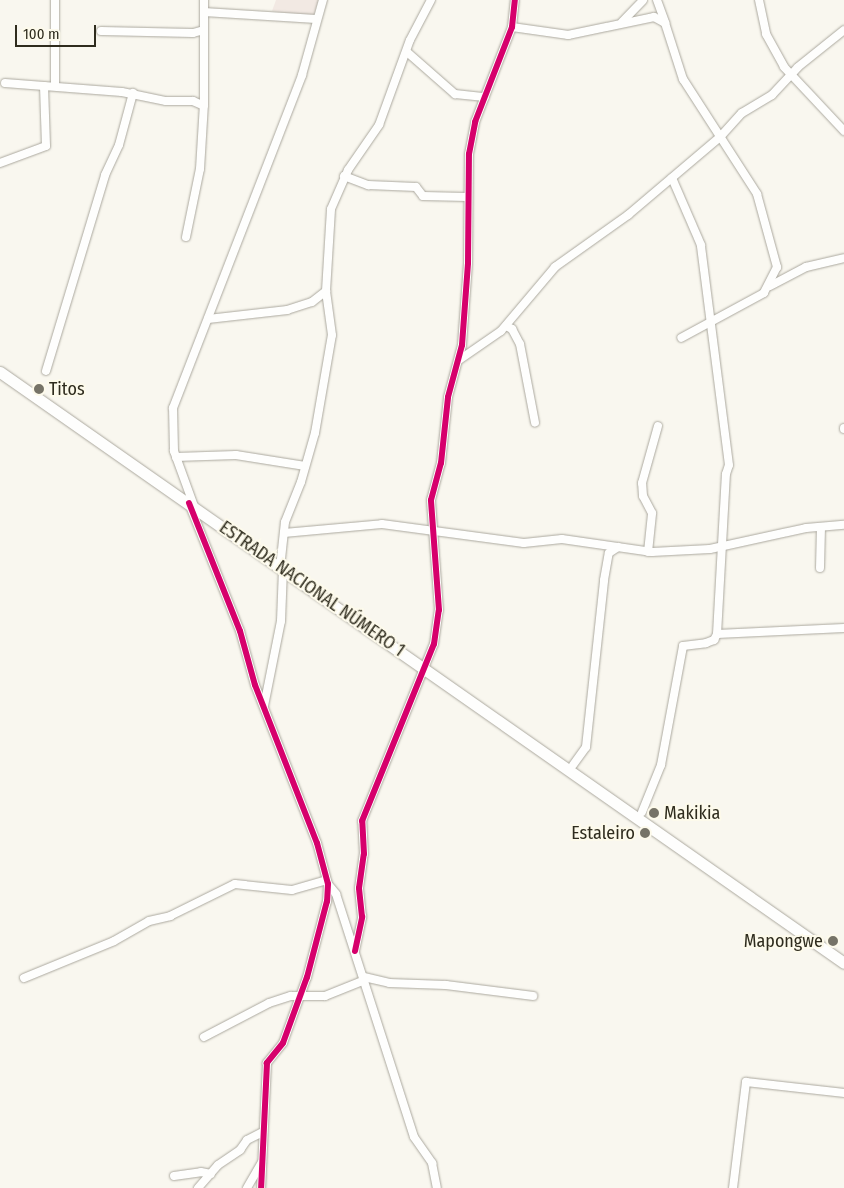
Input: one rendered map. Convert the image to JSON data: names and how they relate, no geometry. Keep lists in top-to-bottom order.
{
  "streets": {
    "highway": ["ESTRADA NACIONAL NÚMERO 1"]
  },
  "places": [
    "Titos",
    "Makikia",
    "Estaleiro",
    "Mapongwe"
  ],
  "scale_bar": "100 m"
}
